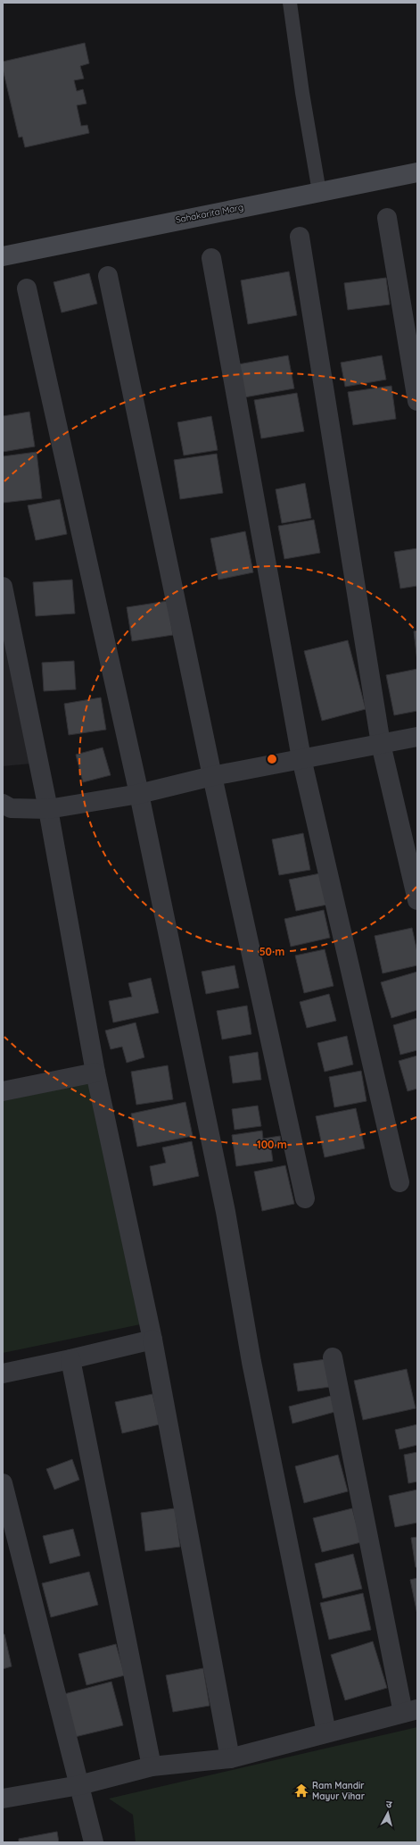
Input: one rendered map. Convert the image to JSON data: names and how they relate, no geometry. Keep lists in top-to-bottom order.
{
  "streets": {
    "street": ["Sahakarita Marg"]
  },
  "places": {
    "temple": ["Ram Mandir Mayur Vihar"]
  },
  "north": "top",
  "rings": ["50 m", "100 m"]
}
